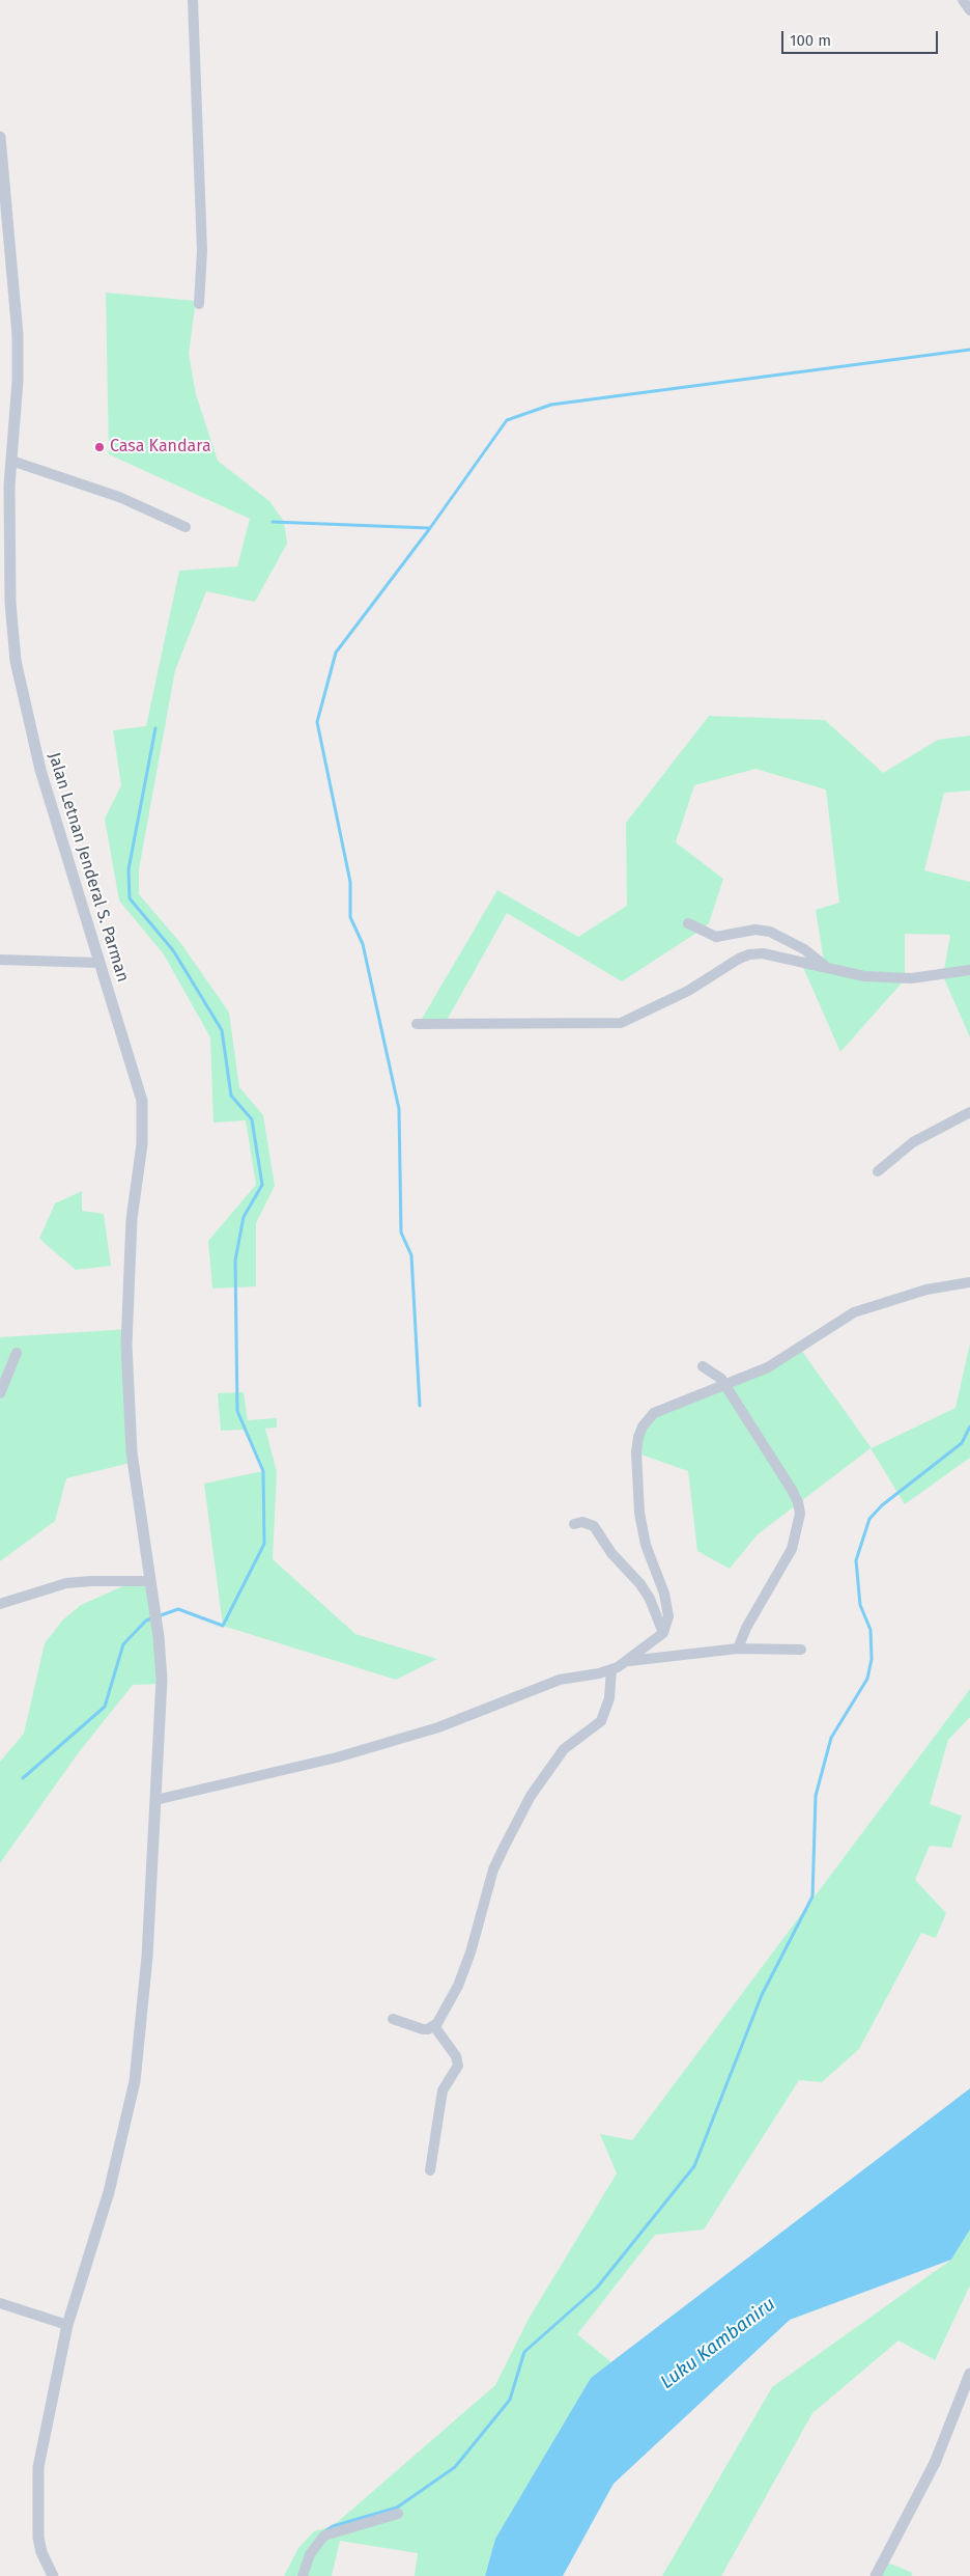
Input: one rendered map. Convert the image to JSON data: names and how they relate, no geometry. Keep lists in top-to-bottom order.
{
  "streets": {
    "street": ["Jalan Letnan Jenderal S. Parman"]
  },
  "water": ["Luku Kambaniru"],
  "places": ["Casa Kandara"],
  "scale_bar": "100 m"
}
